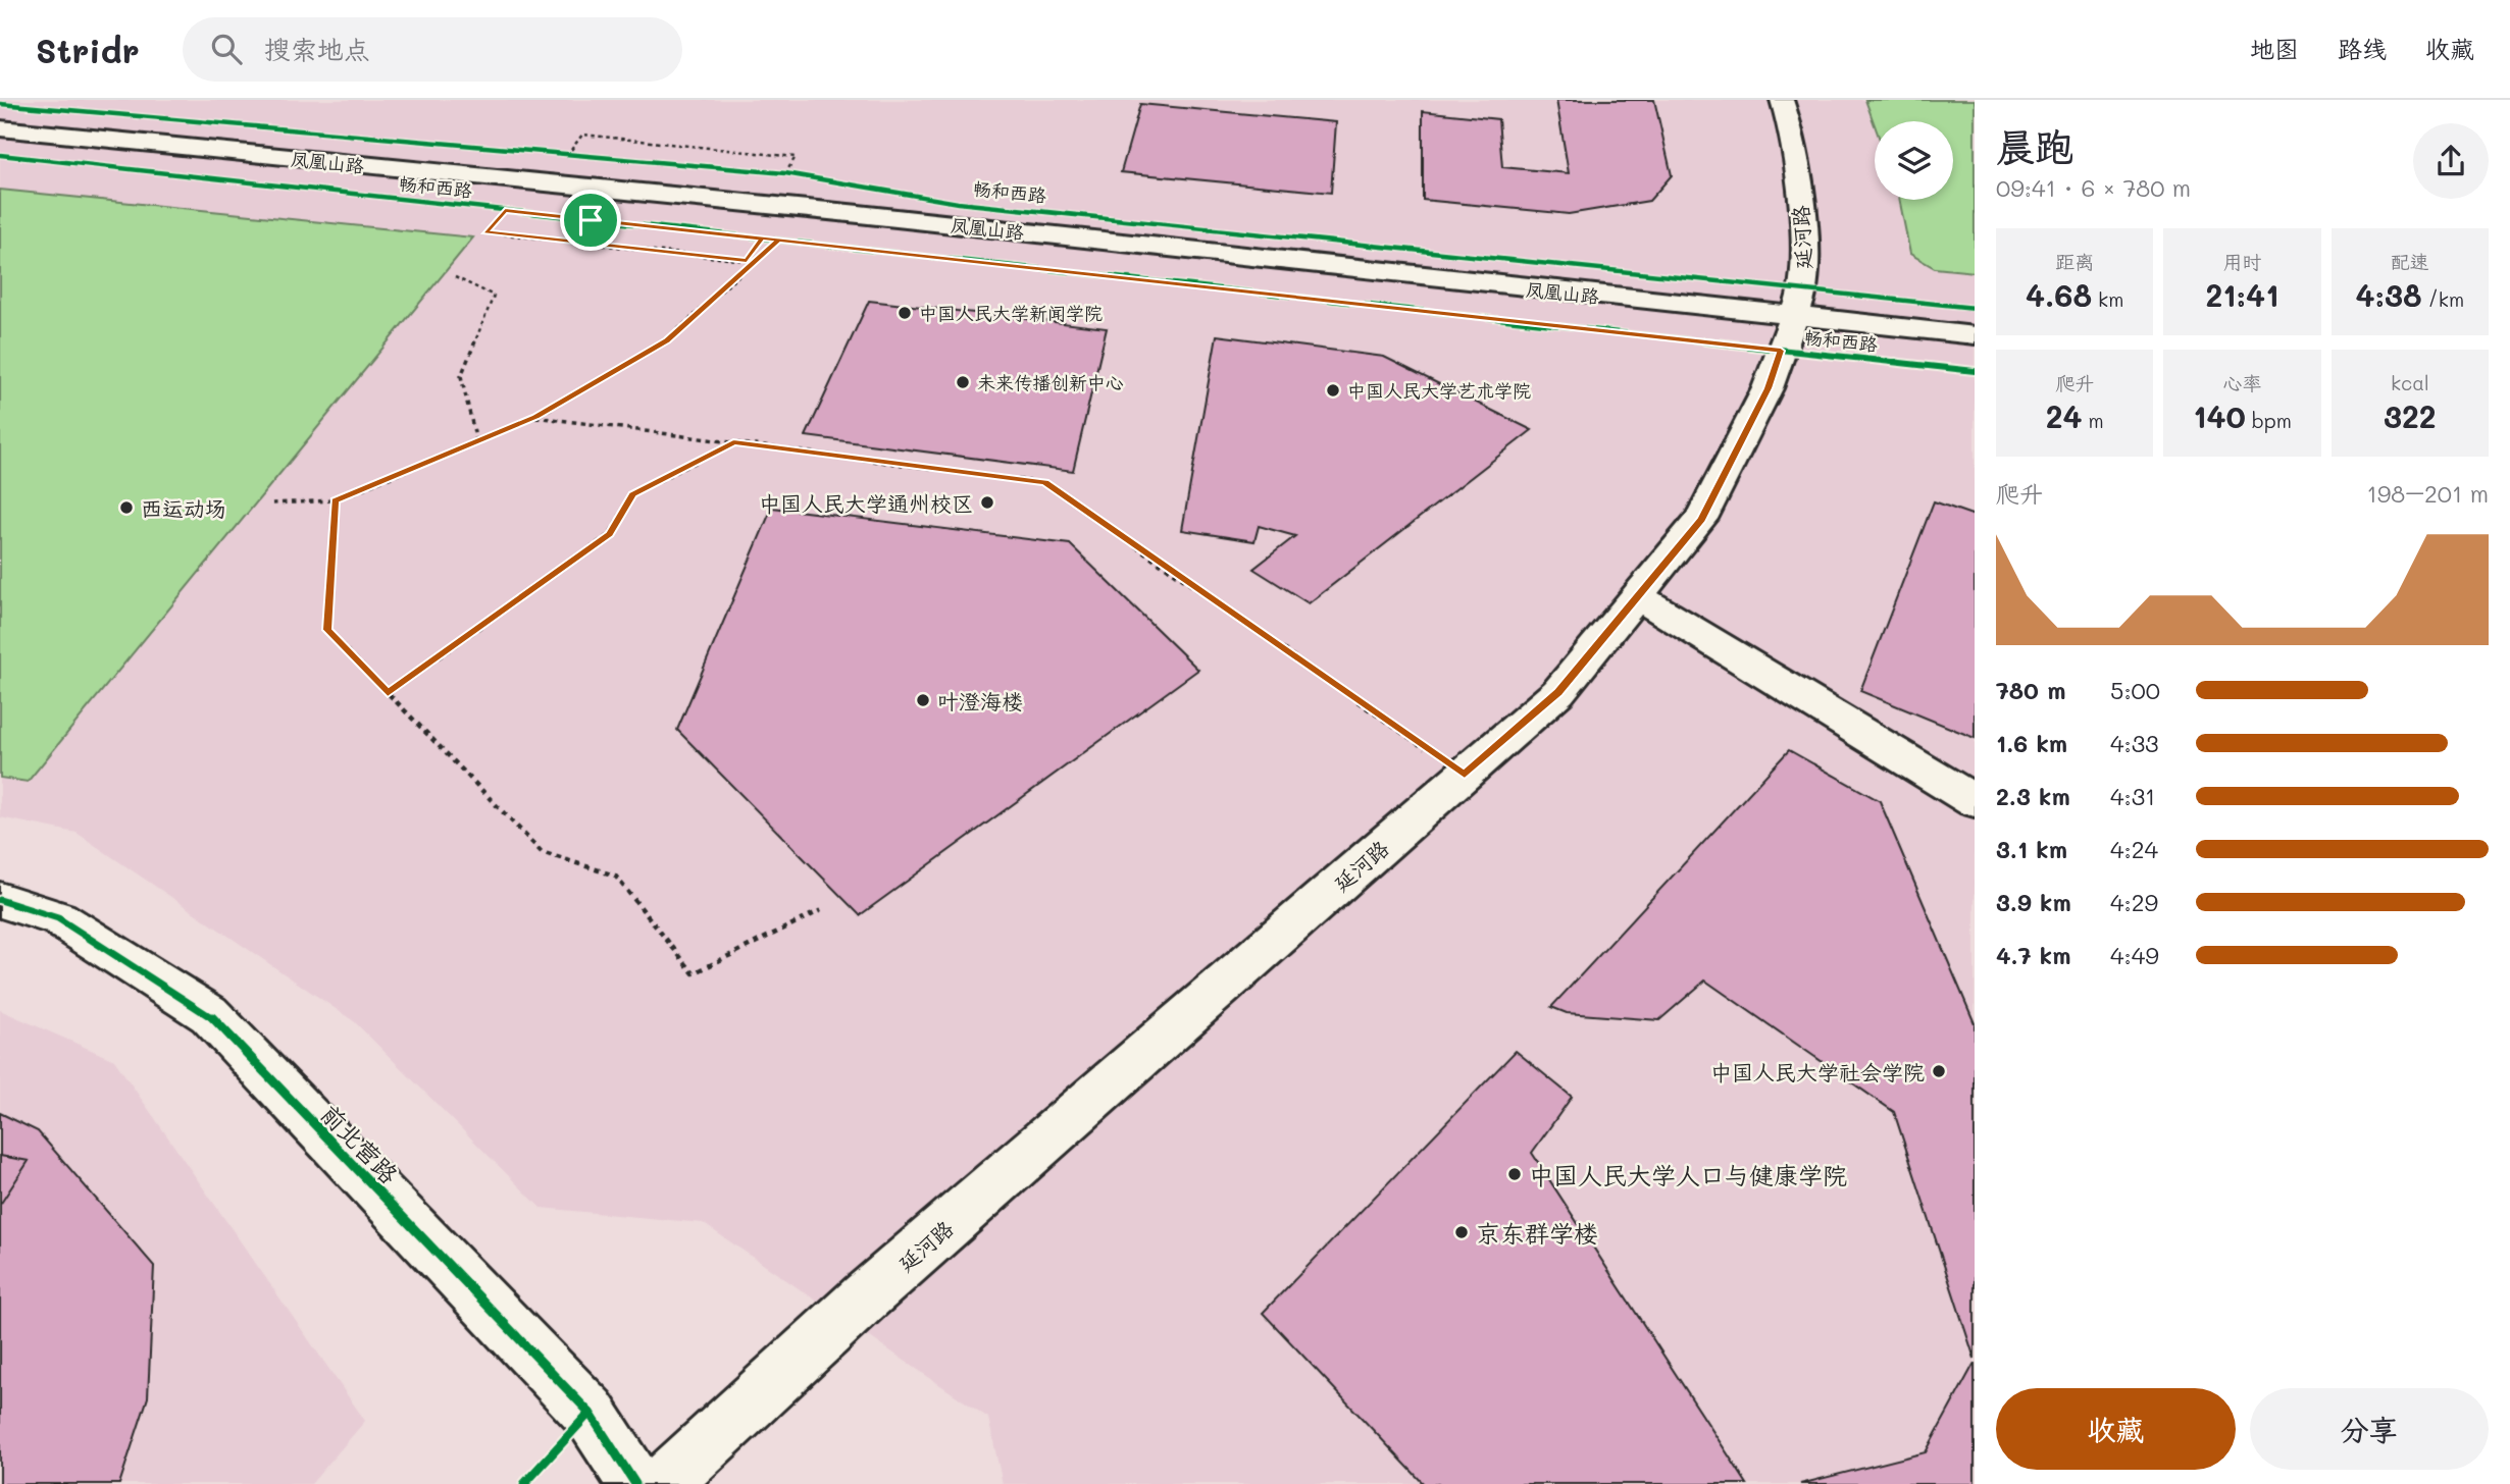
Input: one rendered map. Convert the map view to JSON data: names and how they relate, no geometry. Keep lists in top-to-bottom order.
{
  "streets": {
    "street": ["凤凰山路", "延河路", "前北营路"],
    "cycle path": ["畅和西路"]
  },
  "crossings": [
    ["凤凰山路", "延河路"]
  ],
  "places": [
    "中国人民大学新闻学院",
    "未来传播创新中心",
    "中国人民大学艺术学院",
    "中国人民大学通州校区",
    "西运动场",
    "叶澄海楼",
    "中国人民大学社会学院",
    "中国人民大学人口与健康学院",
    "京东群学楼"
  ],
  "page": {
    "header": "Stridr",
    "search": "搜索地点",
    "nav": ["地图", "路线", "收藏"],
    "heading": ["晨跑", "09:41 · 6 × 780 m"],
    "stats": [
      ["距离", "4.68 km"],
      ["用时", "21:41"],
      ["配速", "4:38 /km"],
      ["爬升", "24 m"],
      ["心率", "140 bpm"],
      ["kcal", "322"]
    ],
    "chart": ["爬升", "198–201 m"],
    "list": [
      {
        "name": "780 m",
        "note": "5:00"
      },
      {
        "name": "1.6 km",
        "note": "4:33"
      },
      {
        "name": "2.3 km",
        "note": "4:31"
      },
      {
        "name": "3.1 km",
        "note": "4:24"
      },
      {
        "name": "3.9 km",
        "note": "4:29"
      },
      {
        "name": "4.7 km",
        "note": "4:49"
      }
    ],
    "buttons": ["收藏", "分享"]
  }
}
